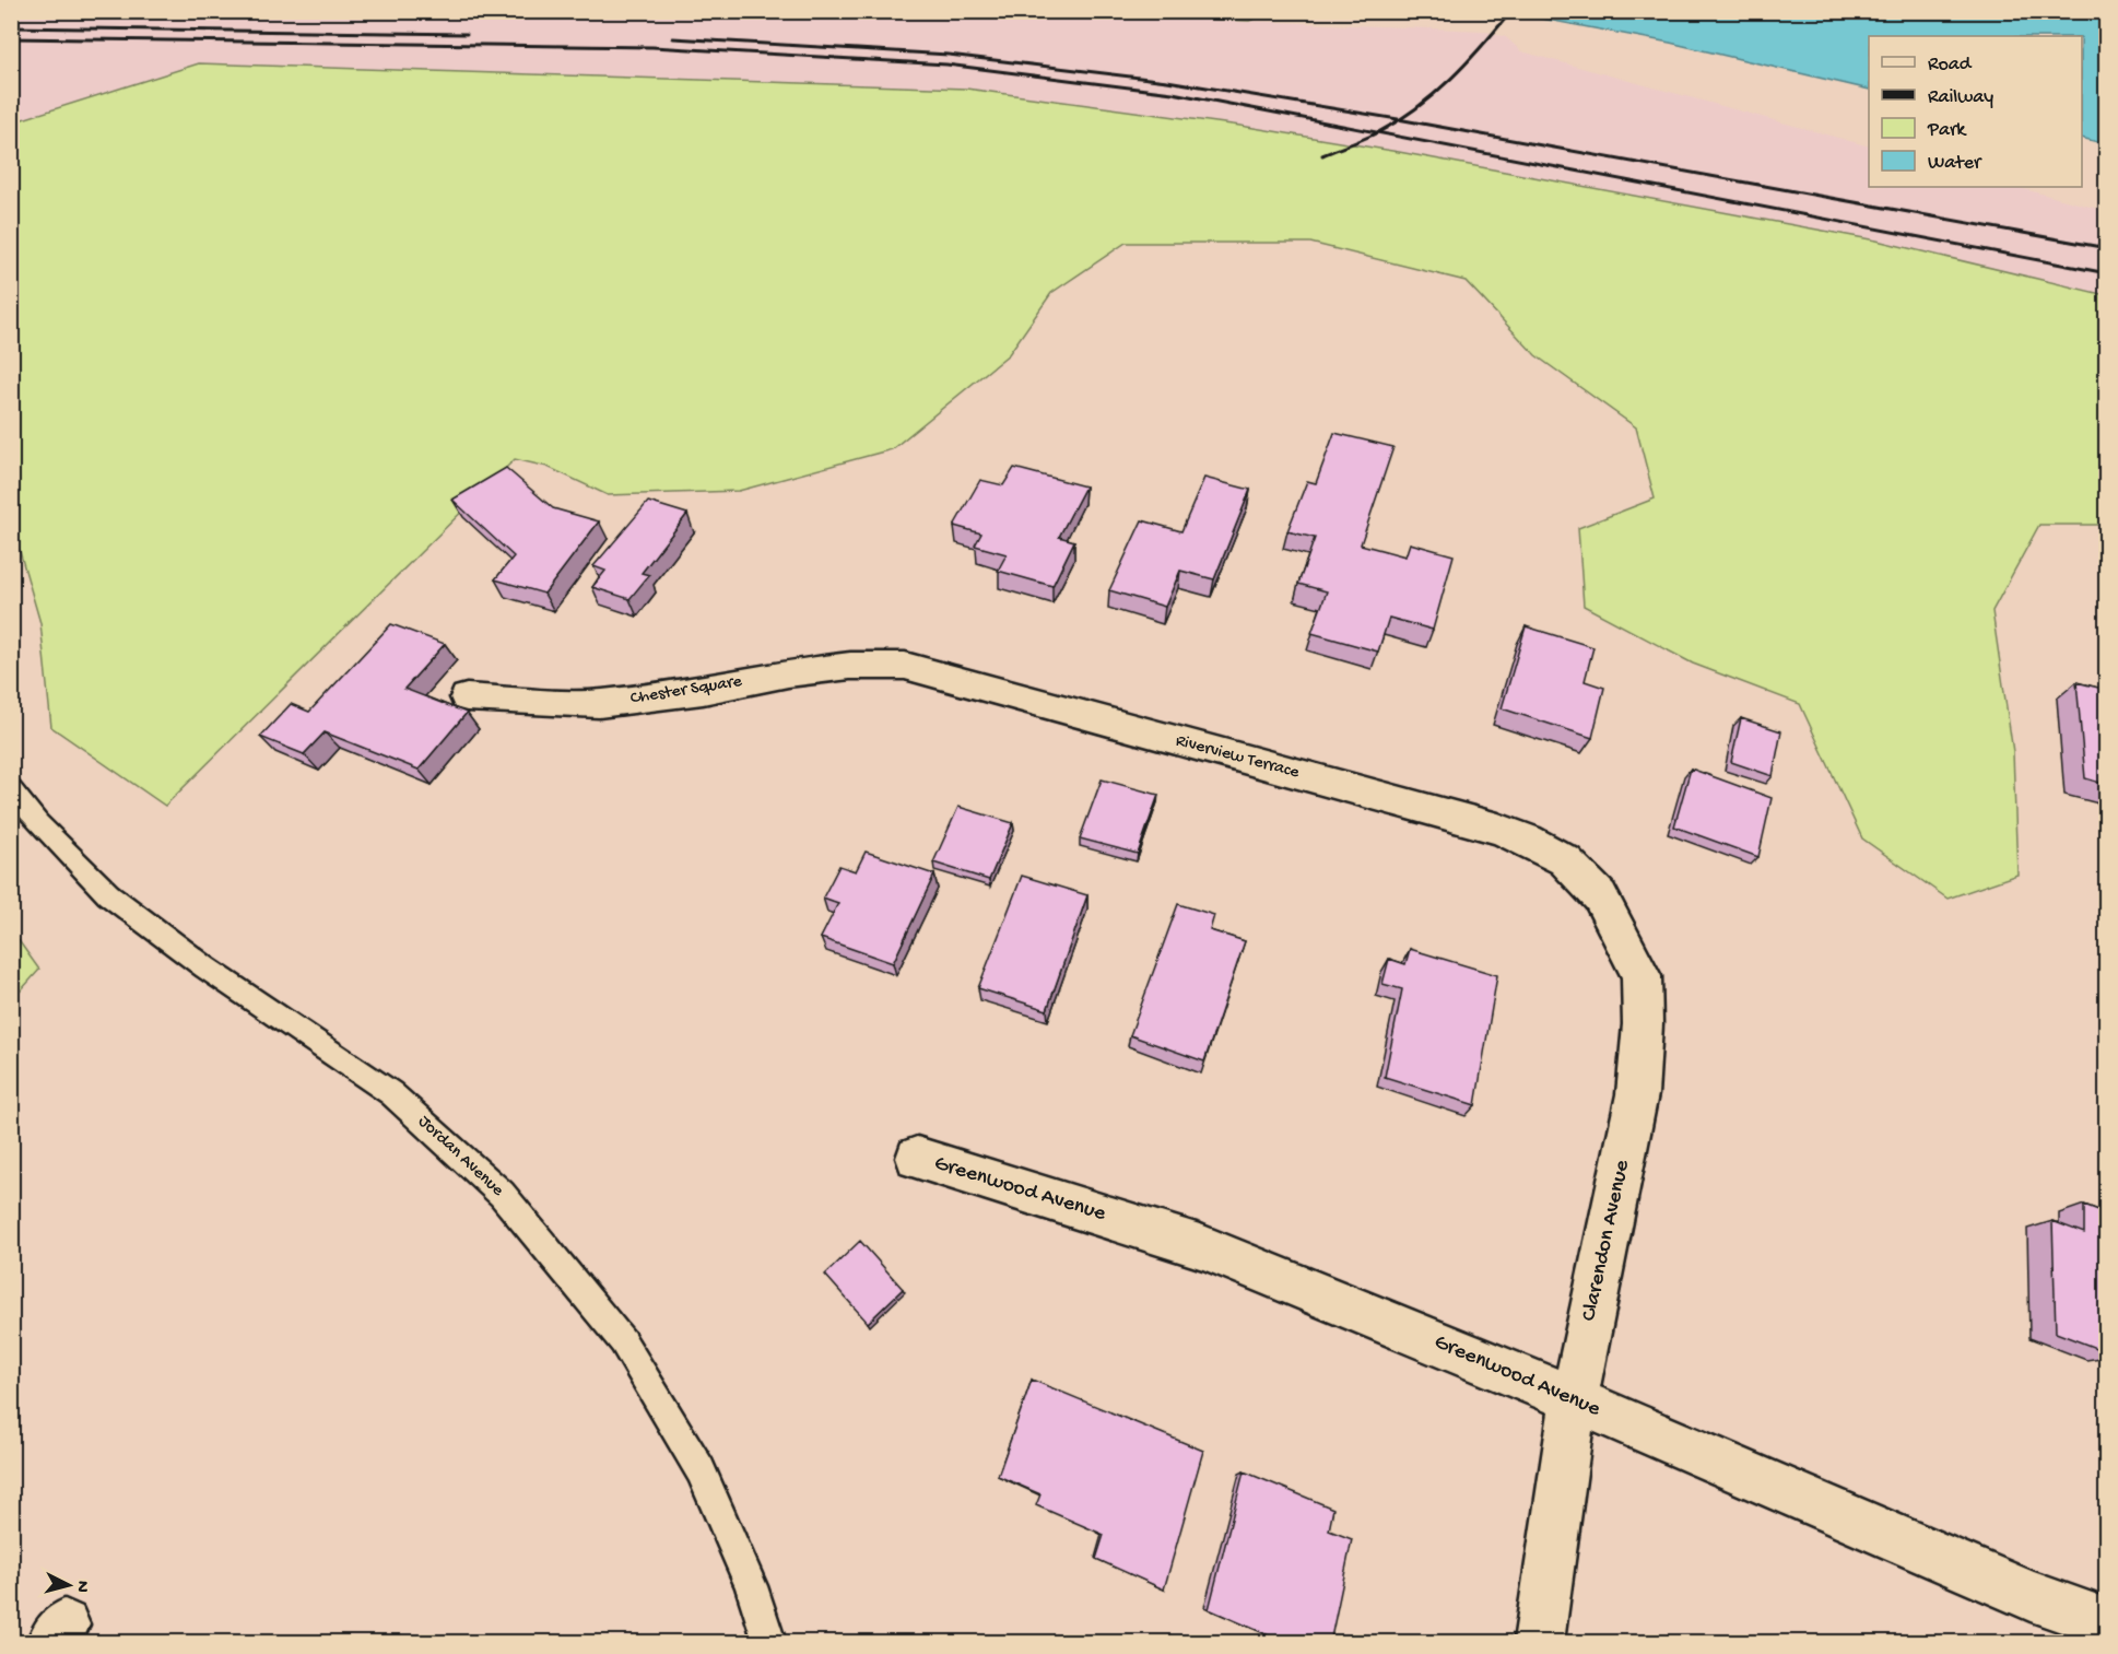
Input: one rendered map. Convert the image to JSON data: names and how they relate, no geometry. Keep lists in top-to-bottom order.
{
  "streets": {
    "street": [
      "Chester Square",
      "Riverview Terrace",
      "Greenwood Avenue",
      "Clarendon Avenue"
    ],
    "lane": ["Jordan Avenue"]
  },
  "crossings": [
    ["Chester Square", "Riverview Terrace"],
    ["Riverview Terrace", "Clarendon Avenue"],
    ["Greenwood Avenue", "Clarendon Avenue"]
  ],
  "legend": [
    "Road",
    "Railway",
    "Park",
    "Water"
  ],
  "north": "right"
}
